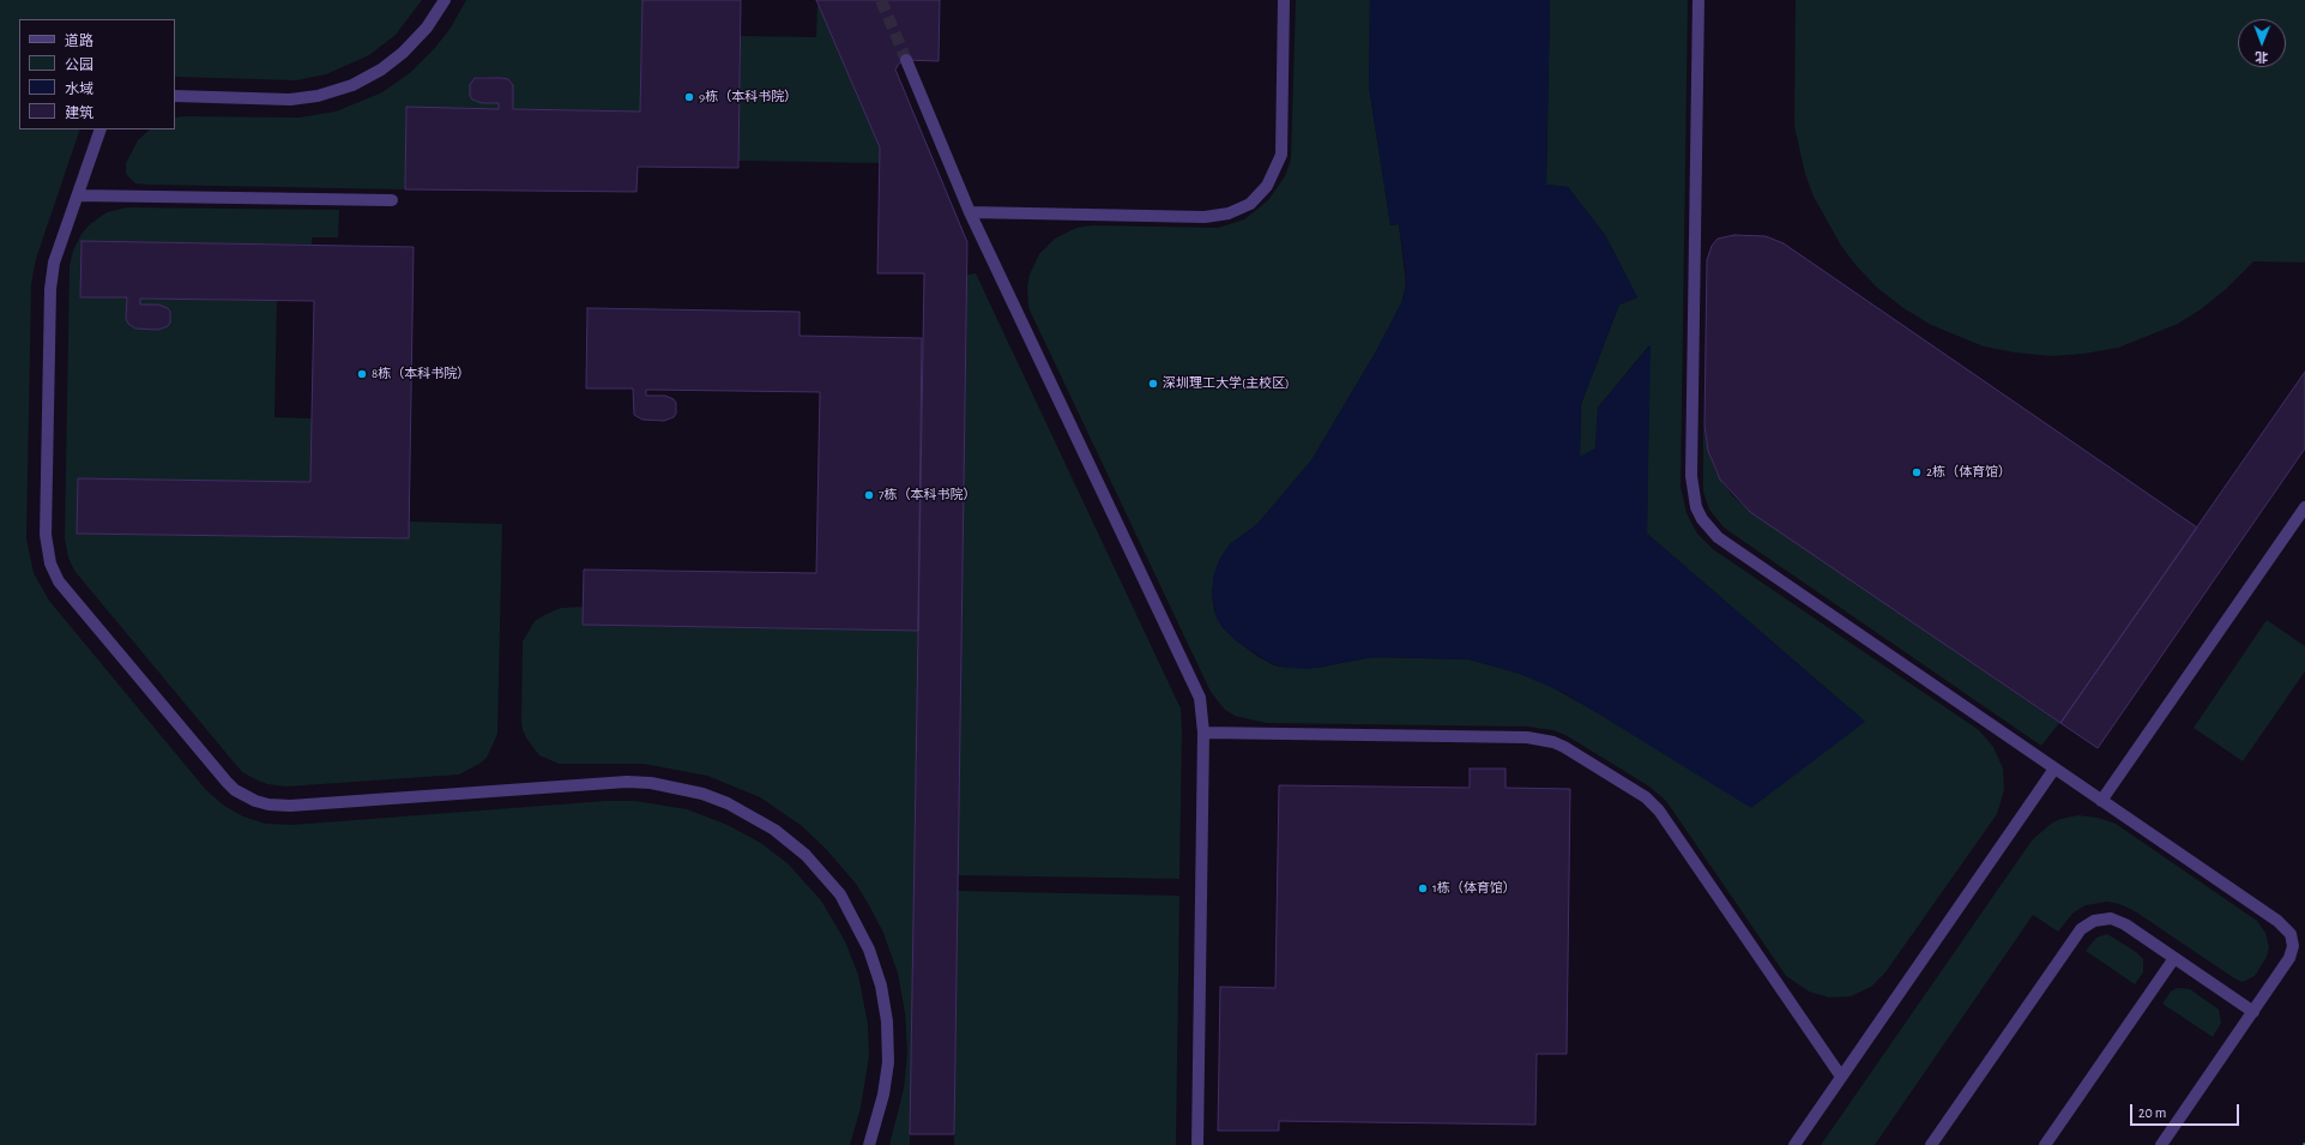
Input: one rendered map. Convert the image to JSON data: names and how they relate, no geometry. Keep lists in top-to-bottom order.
{
  "places": [
    "9栋（本科书院）",
    "8栋（本科书院）",
    "深圳理工大学(主校区)",
    "2栋（体育馆）",
    "7栋（本科书院）",
    "1栋（体育馆）"
  ],
  "legend": [
    "道路",
    "公园",
    "水域",
    "建筑"
  ],
  "scale_bar": "20 m",
  "north": "bottom"
}
